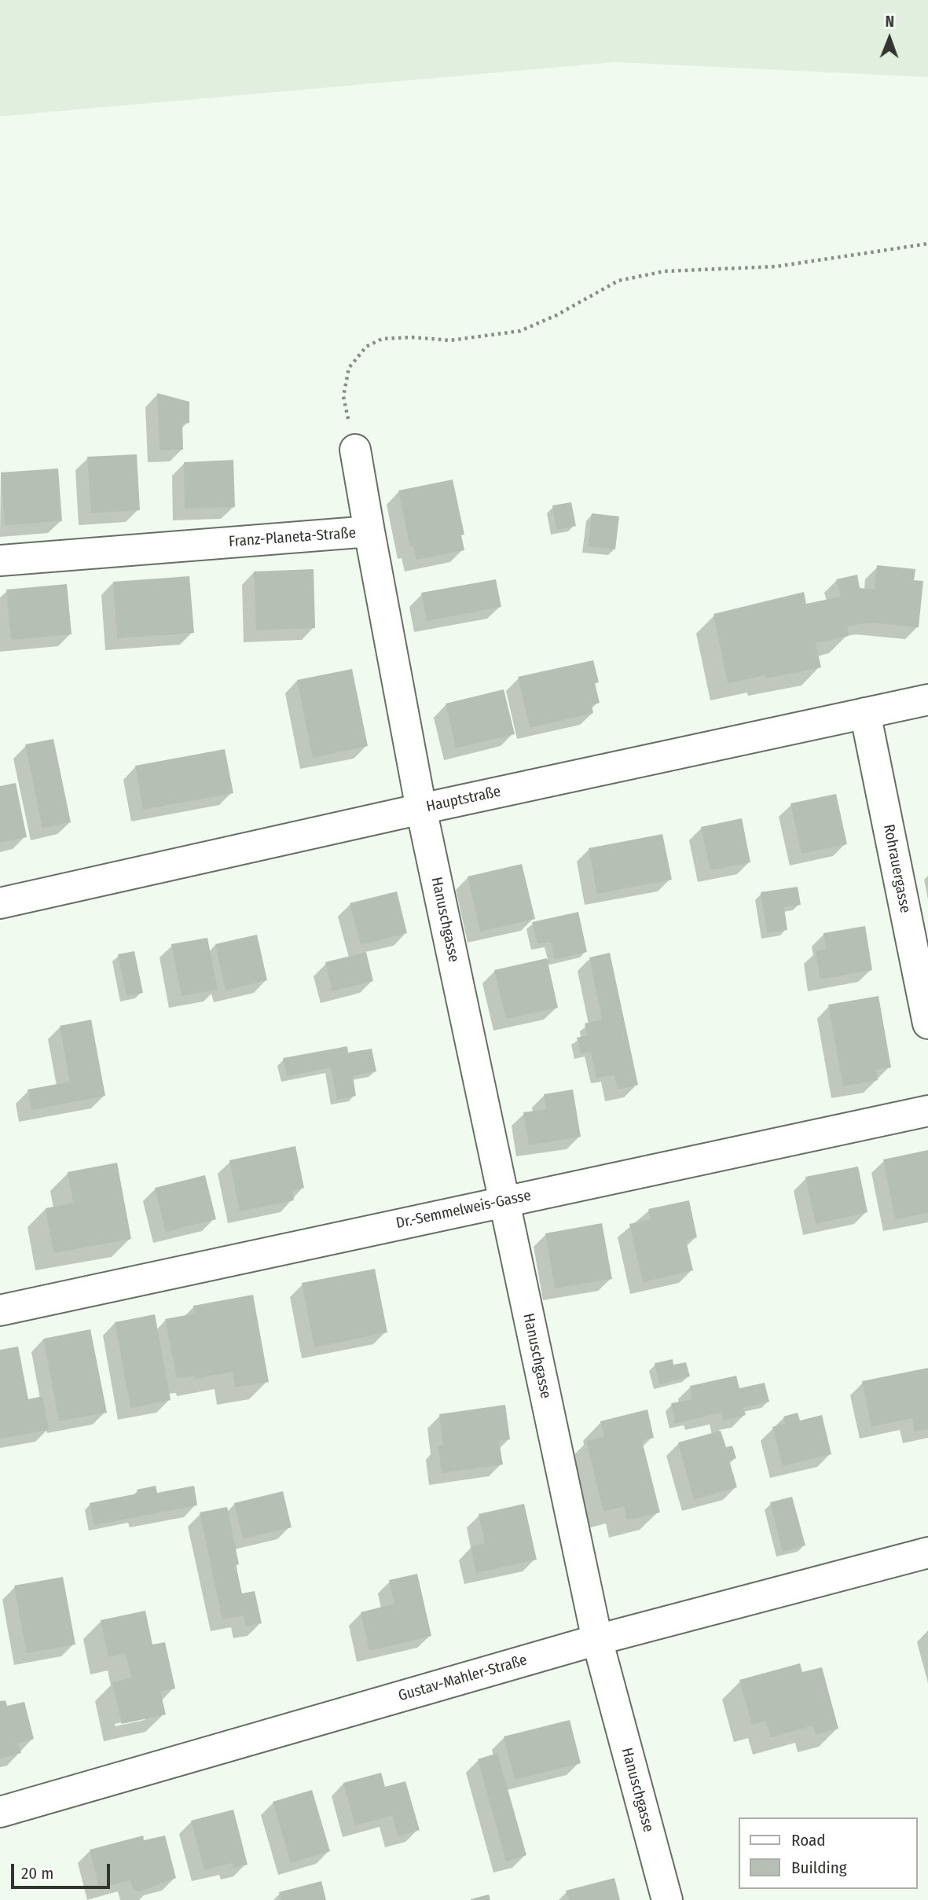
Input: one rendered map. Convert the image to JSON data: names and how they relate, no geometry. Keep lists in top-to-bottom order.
{
  "streets": {
    "street": [
      "Franz-Planeta-Straße",
      "Hauptstraße",
      "Rohrauergasse",
      "Hanuschgasse",
      "Dr.-Semmelweis-Gasse",
      "Gustav-Mahler-Straße"
    ]
  },
  "crossings": [
    ["Franz-Planeta-Straße", "Hauptstraße"],
    ["Franz-Planeta-Straße", "Hanuschgasse"],
    ["Hauptstraße", "Rohrauergasse"],
    ["Hauptstraße", "Hanuschgasse"],
    ["Hanuschgasse", "Dr.-Semmelweis-Gasse"],
    ["Hanuschgasse", "Gustav-Mahler-Straße"]
  ],
  "legend": ["Road", "Building"],
  "scale_bar": "20 m",
  "north": "top"
}
